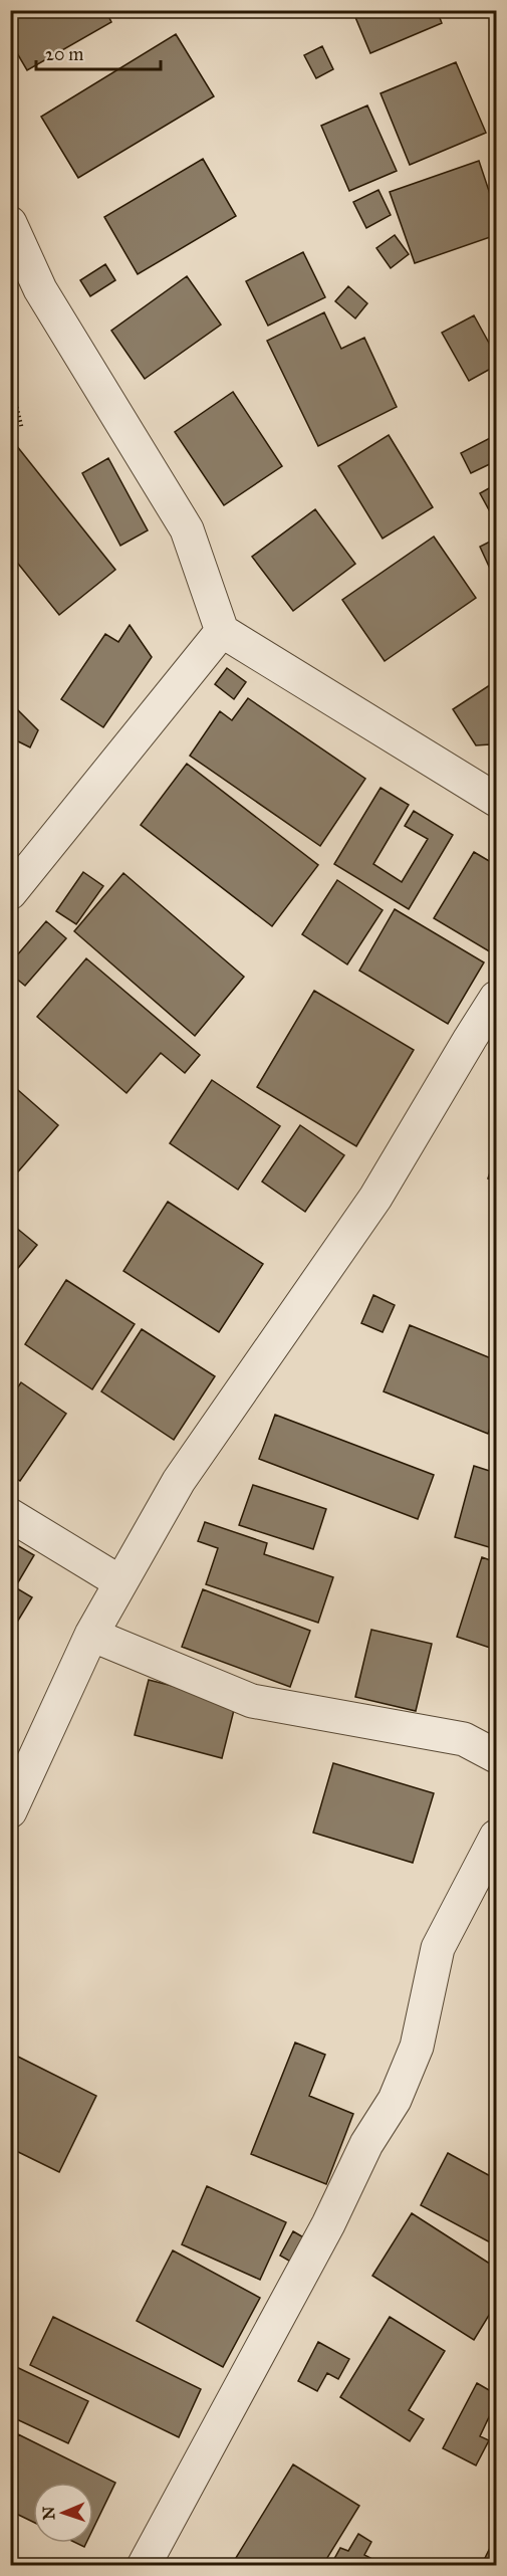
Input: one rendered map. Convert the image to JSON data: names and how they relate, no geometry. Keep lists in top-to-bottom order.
{
  "scale_bar": "20 m",
  "north": "left"
}
